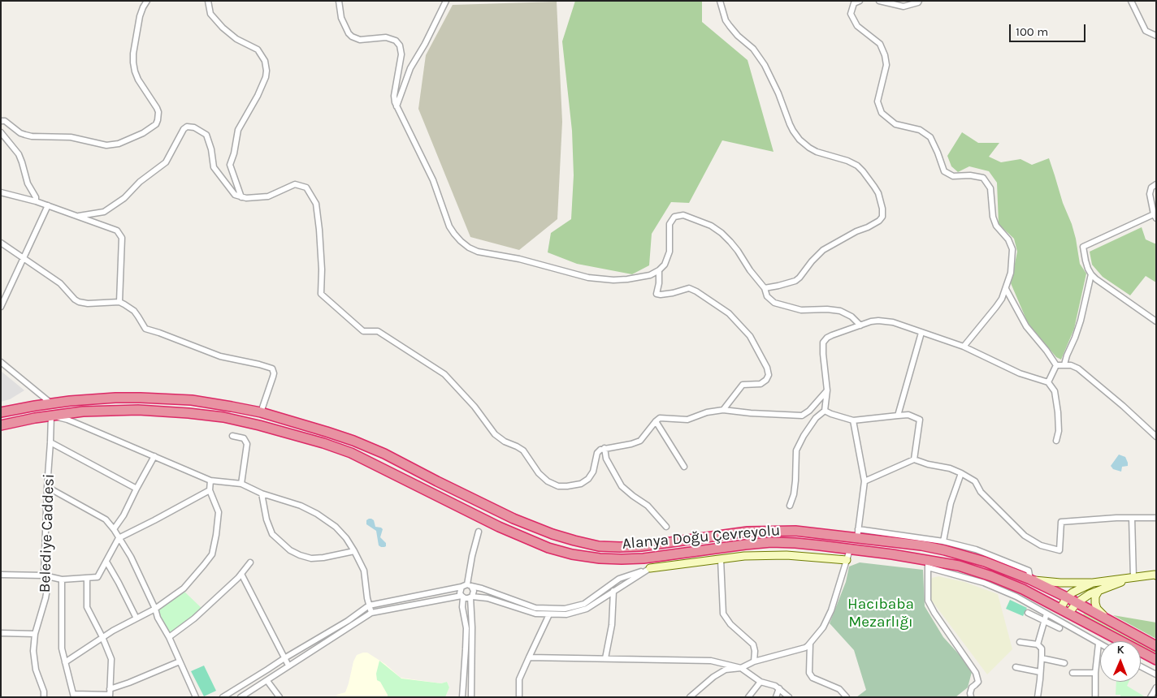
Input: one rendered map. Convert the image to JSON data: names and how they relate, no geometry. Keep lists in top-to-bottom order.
{
  "streets": {
    "highway": ["Alanya Doğu Çevreyolu"],
    "street": ["Belediye Caddesi"]
  },
  "crossings": [
    ["Belediye Caddesi", "Alanya Doğu Çevreyolu"]
  ],
  "parks": ["Hacıbaba Mezarlığı"],
  "scale_bar": "100 m",
  "north": "top"
}
